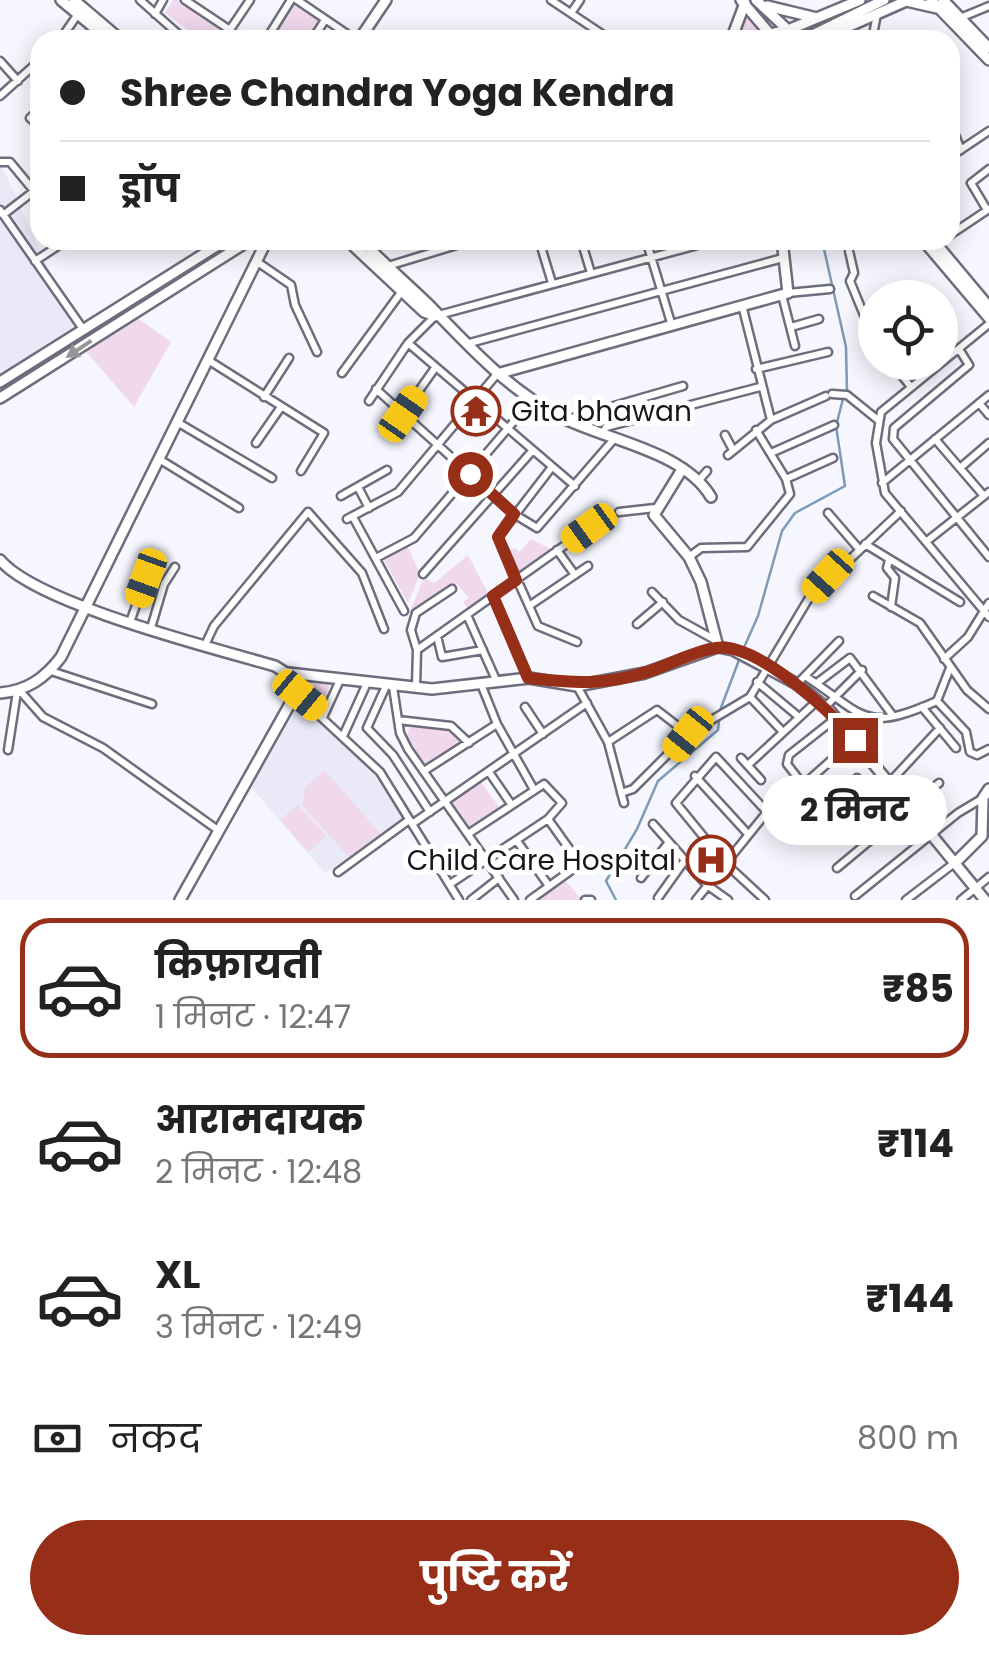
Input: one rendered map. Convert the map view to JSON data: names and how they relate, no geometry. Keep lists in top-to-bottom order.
{
  "places": {
    "temple": ["Gita bhawan"],
    "hospital": ["Child Care Hospital"]
  },
  "page": {
    "banner": ["Shree Chandra Yoga Kendra", "ड्रॉप"],
    "bubble": "2 मिनट",
    "list": [
      {
        "name": "किफ़ायती",
        "note": "1 मिनट · 12:47",
        "value": "₹85"
      },
      {
        "name": "आरामदायक",
        "note": "2 मिनट · 12:48",
        "value": "₹114"
      },
      {
        "name": "XL",
        "note": "3 मिनट · 12:49",
        "value": "₹144"
      }
    ],
    "pay": ["नकद", "800 m"],
    "buttons": "पुष्टि करें"
  }
}
